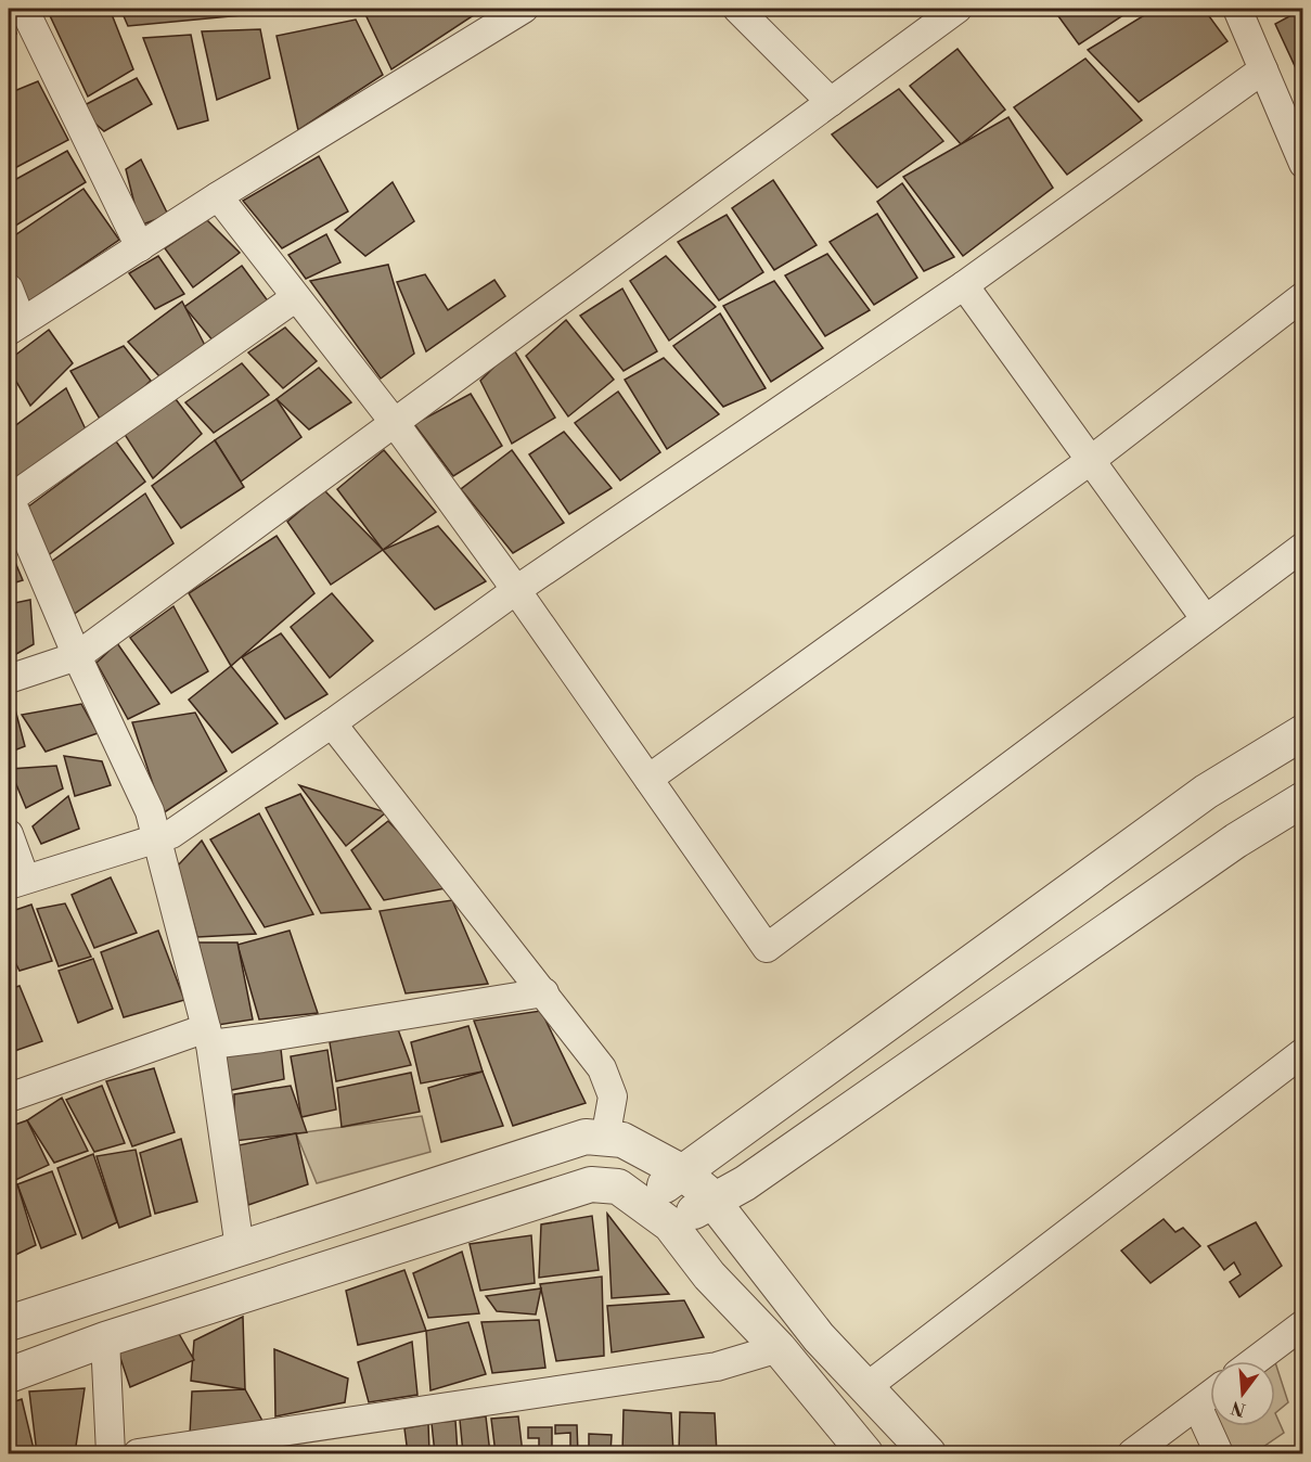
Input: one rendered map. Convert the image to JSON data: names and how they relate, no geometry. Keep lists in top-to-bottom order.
{
  "north": "bottom"
}
